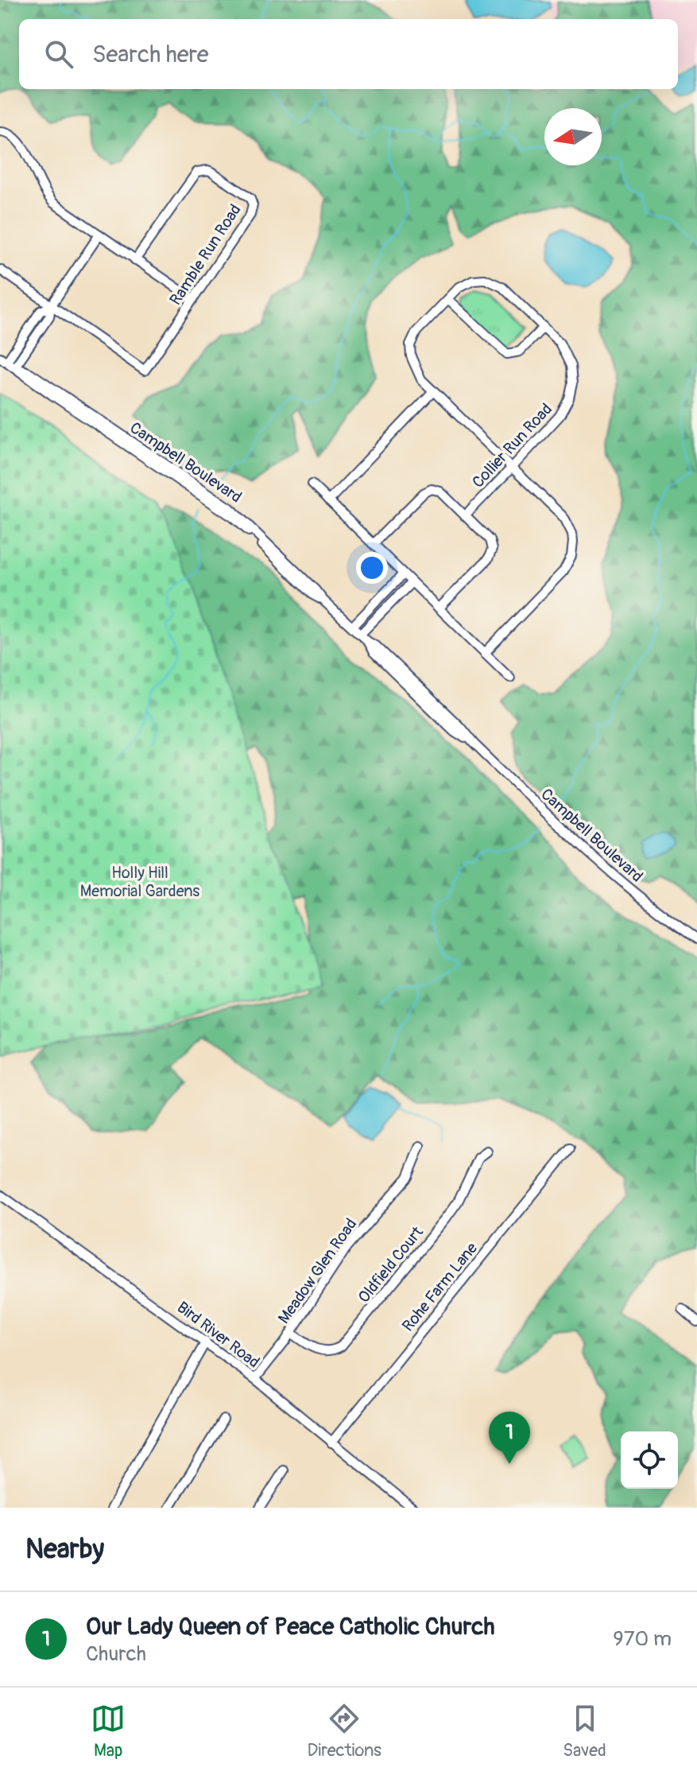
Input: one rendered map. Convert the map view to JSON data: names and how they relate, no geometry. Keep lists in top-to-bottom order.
{
  "streets": {
    "street": [
      "Ramble Run Road",
      "Collier Run Road",
      "Campbell Boulevard",
      "Oldfield Court",
      "Meadow Glen Road",
      "Rohe Farm Lane",
      "Bird River Road"
    ]
  },
  "crossings": [
    ["Oldfield Court", "Meadow Glen Road"],
    ["Meadow Glen Road", "Bird River Road"],
    ["Rohe Farm Lane", "Bird River Road"]
  ],
  "parks": ["Holly Hill Memorial Gardens"],
  "north": "left",
  "page": {
    "search": "Search here",
    "pins": "1",
    "heading": "Nearby",
    "list": [
      {
        "mark": "1",
        "name": "Our Lady Queen of Peace Catholic Church",
        "note": "Church",
        "value": "970 m"
      }
    ],
    "nav": ["Map", "Directions", "Saved"]
  }
}
